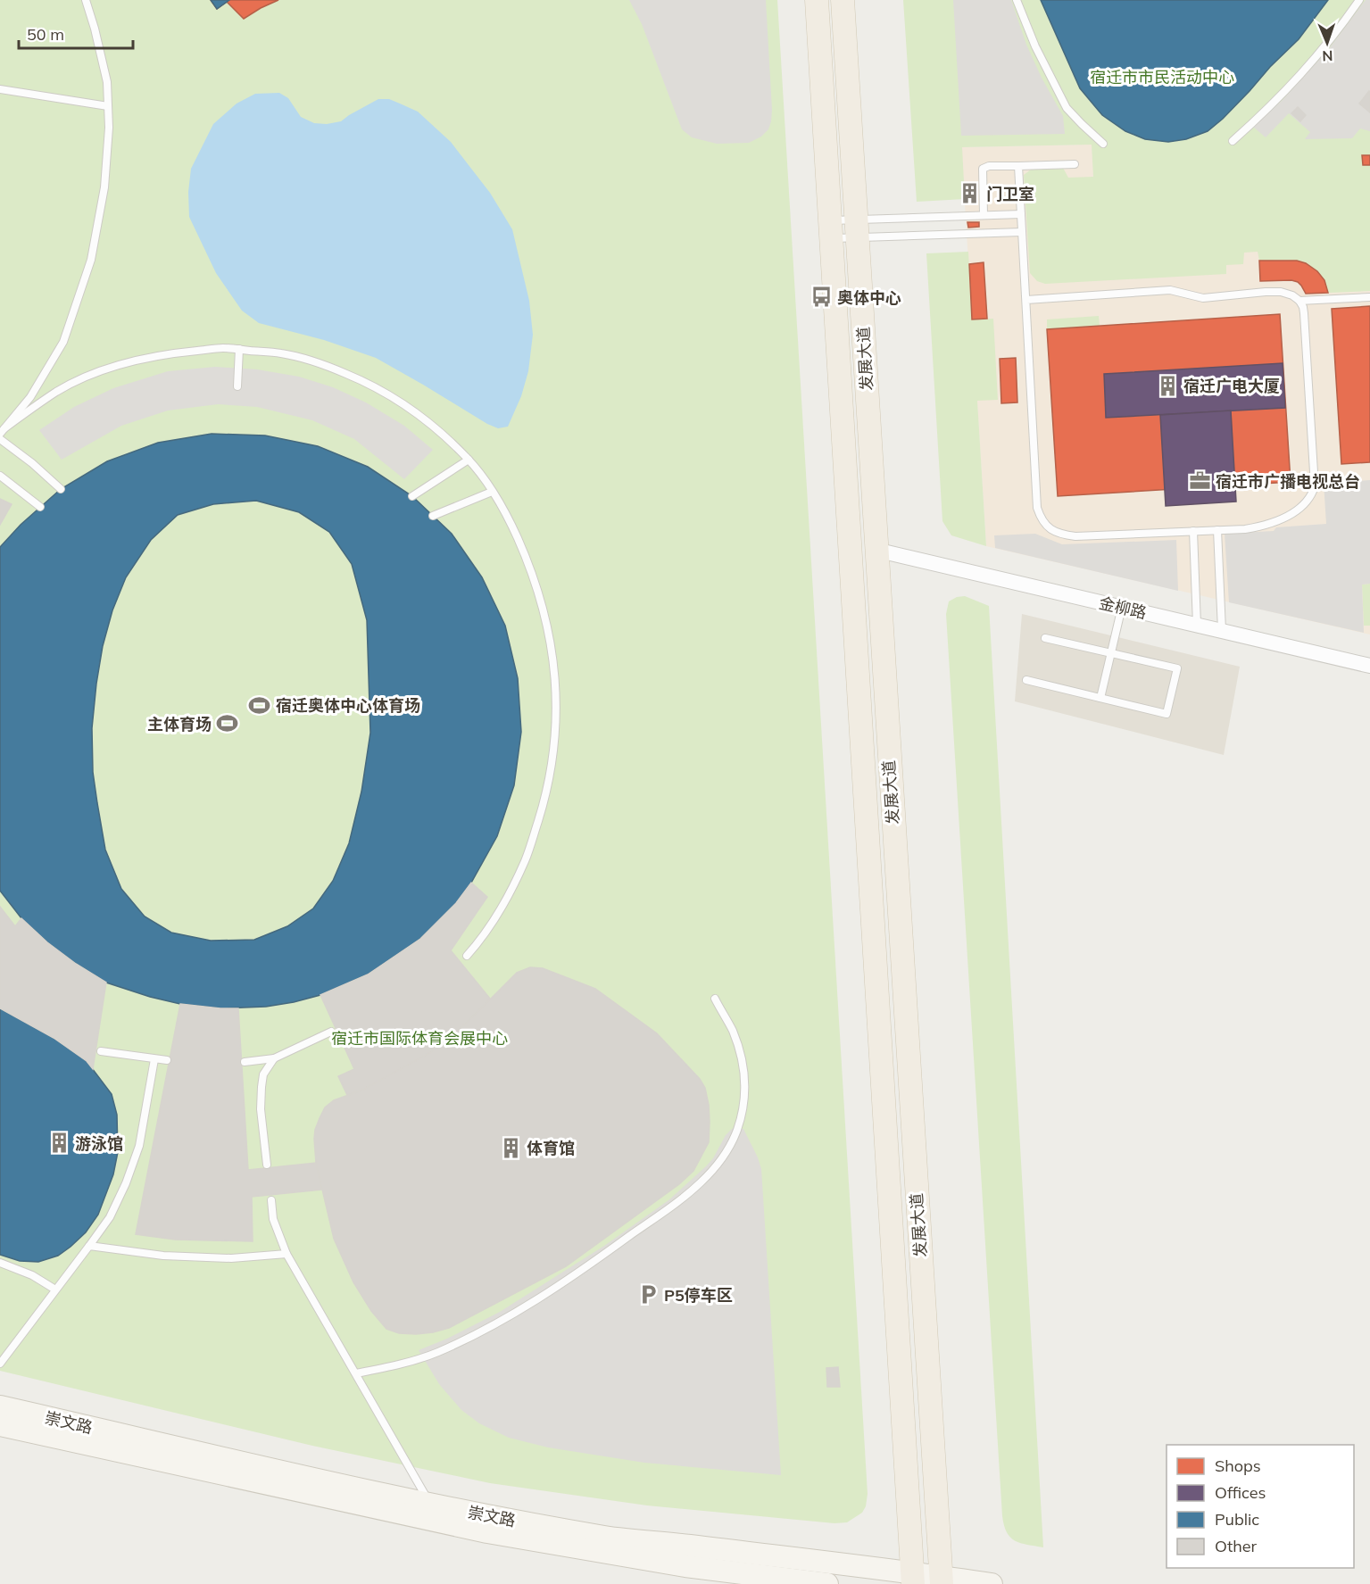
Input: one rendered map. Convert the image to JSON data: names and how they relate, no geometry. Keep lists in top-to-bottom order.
{
  "streets": {
    "main road": ["发展大道"],
    "street": ["金柳路", "崇文路"]
  },
  "crossings": [
    ["发展大道", "金柳路"],
    ["发展大道", "崇文路"]
  ],
  "parks": ["宿迁市市民活动中心", "宿迁市国际体育会展中心"],
  "places": {
    "building": [
      "门卫室",
      "宿迁广电大厦",
      "游泳馆",
      "体育馆"
    ],
    "bus stop": ["奥体中心"],
    "office": ["宿迁市广播电视总台"],
    "sports": ["宿迁奥体中心体育场", "主体育场"],
    "parking": ["P5停车区"]
  },
  "legend": [
    "Shops",
    "Offices",
    "Public",
    "Other"
  ],
  "scale_bar": "50 m",
  "north": "bottom"
}
